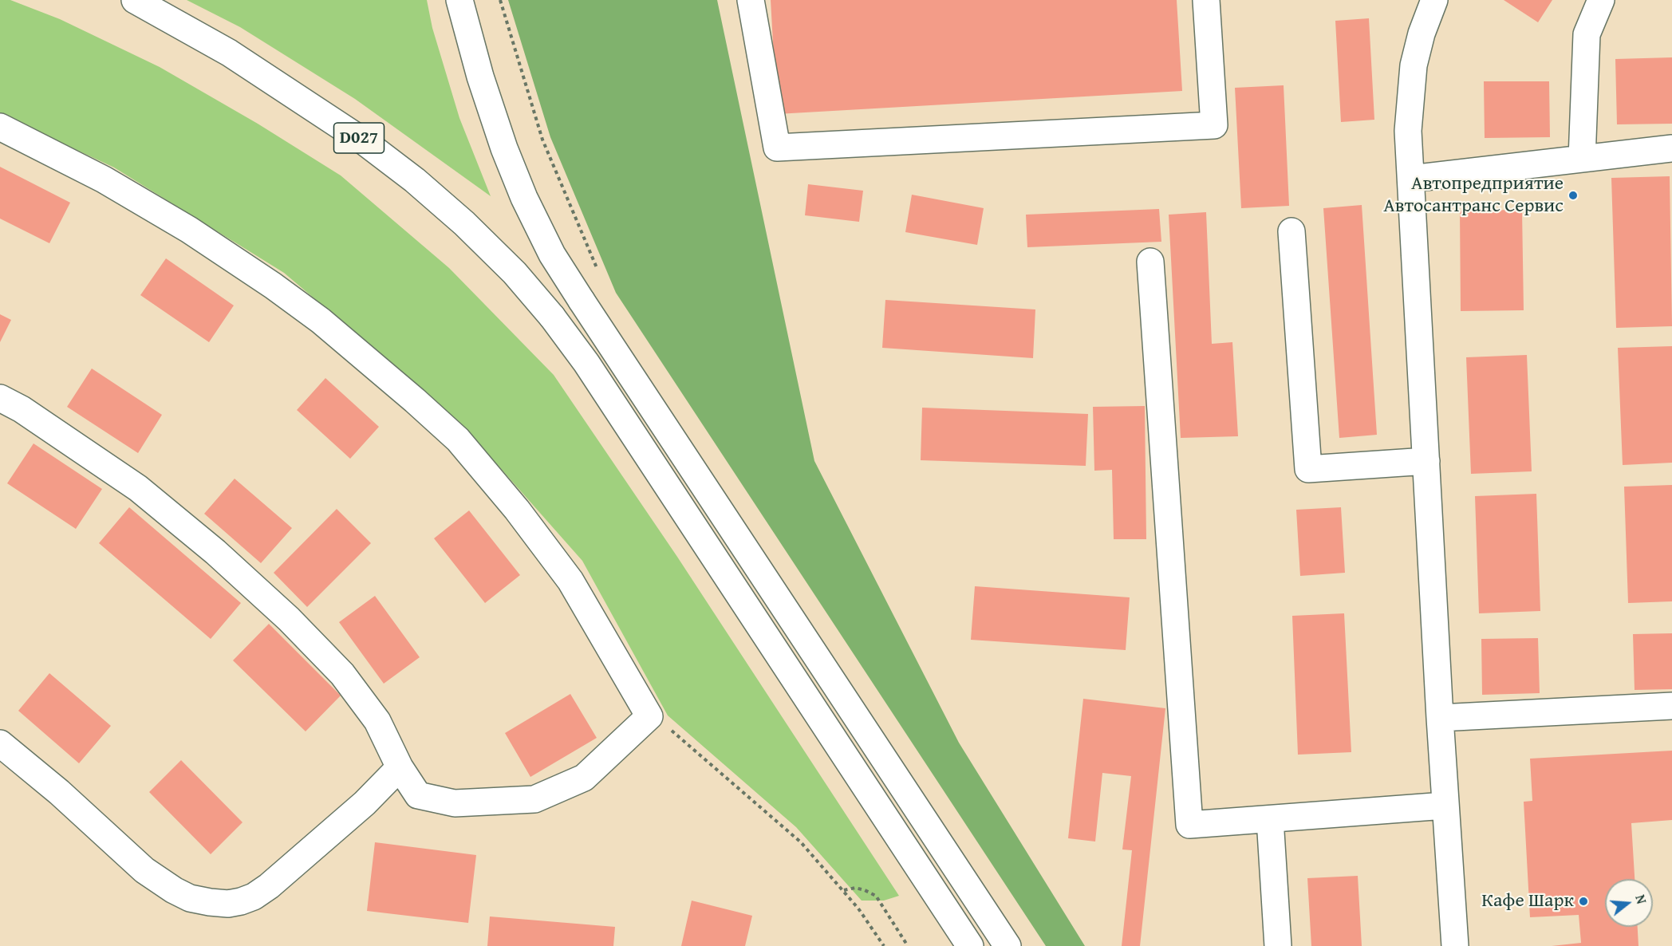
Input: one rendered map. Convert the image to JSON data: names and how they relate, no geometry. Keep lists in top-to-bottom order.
{
  "streets": {
    "main road": ["D027"]
  },
  "places": ["Автопредприятие Автосантранс Сервис", "Кафе Шарк"],
  "north": "right"
}
